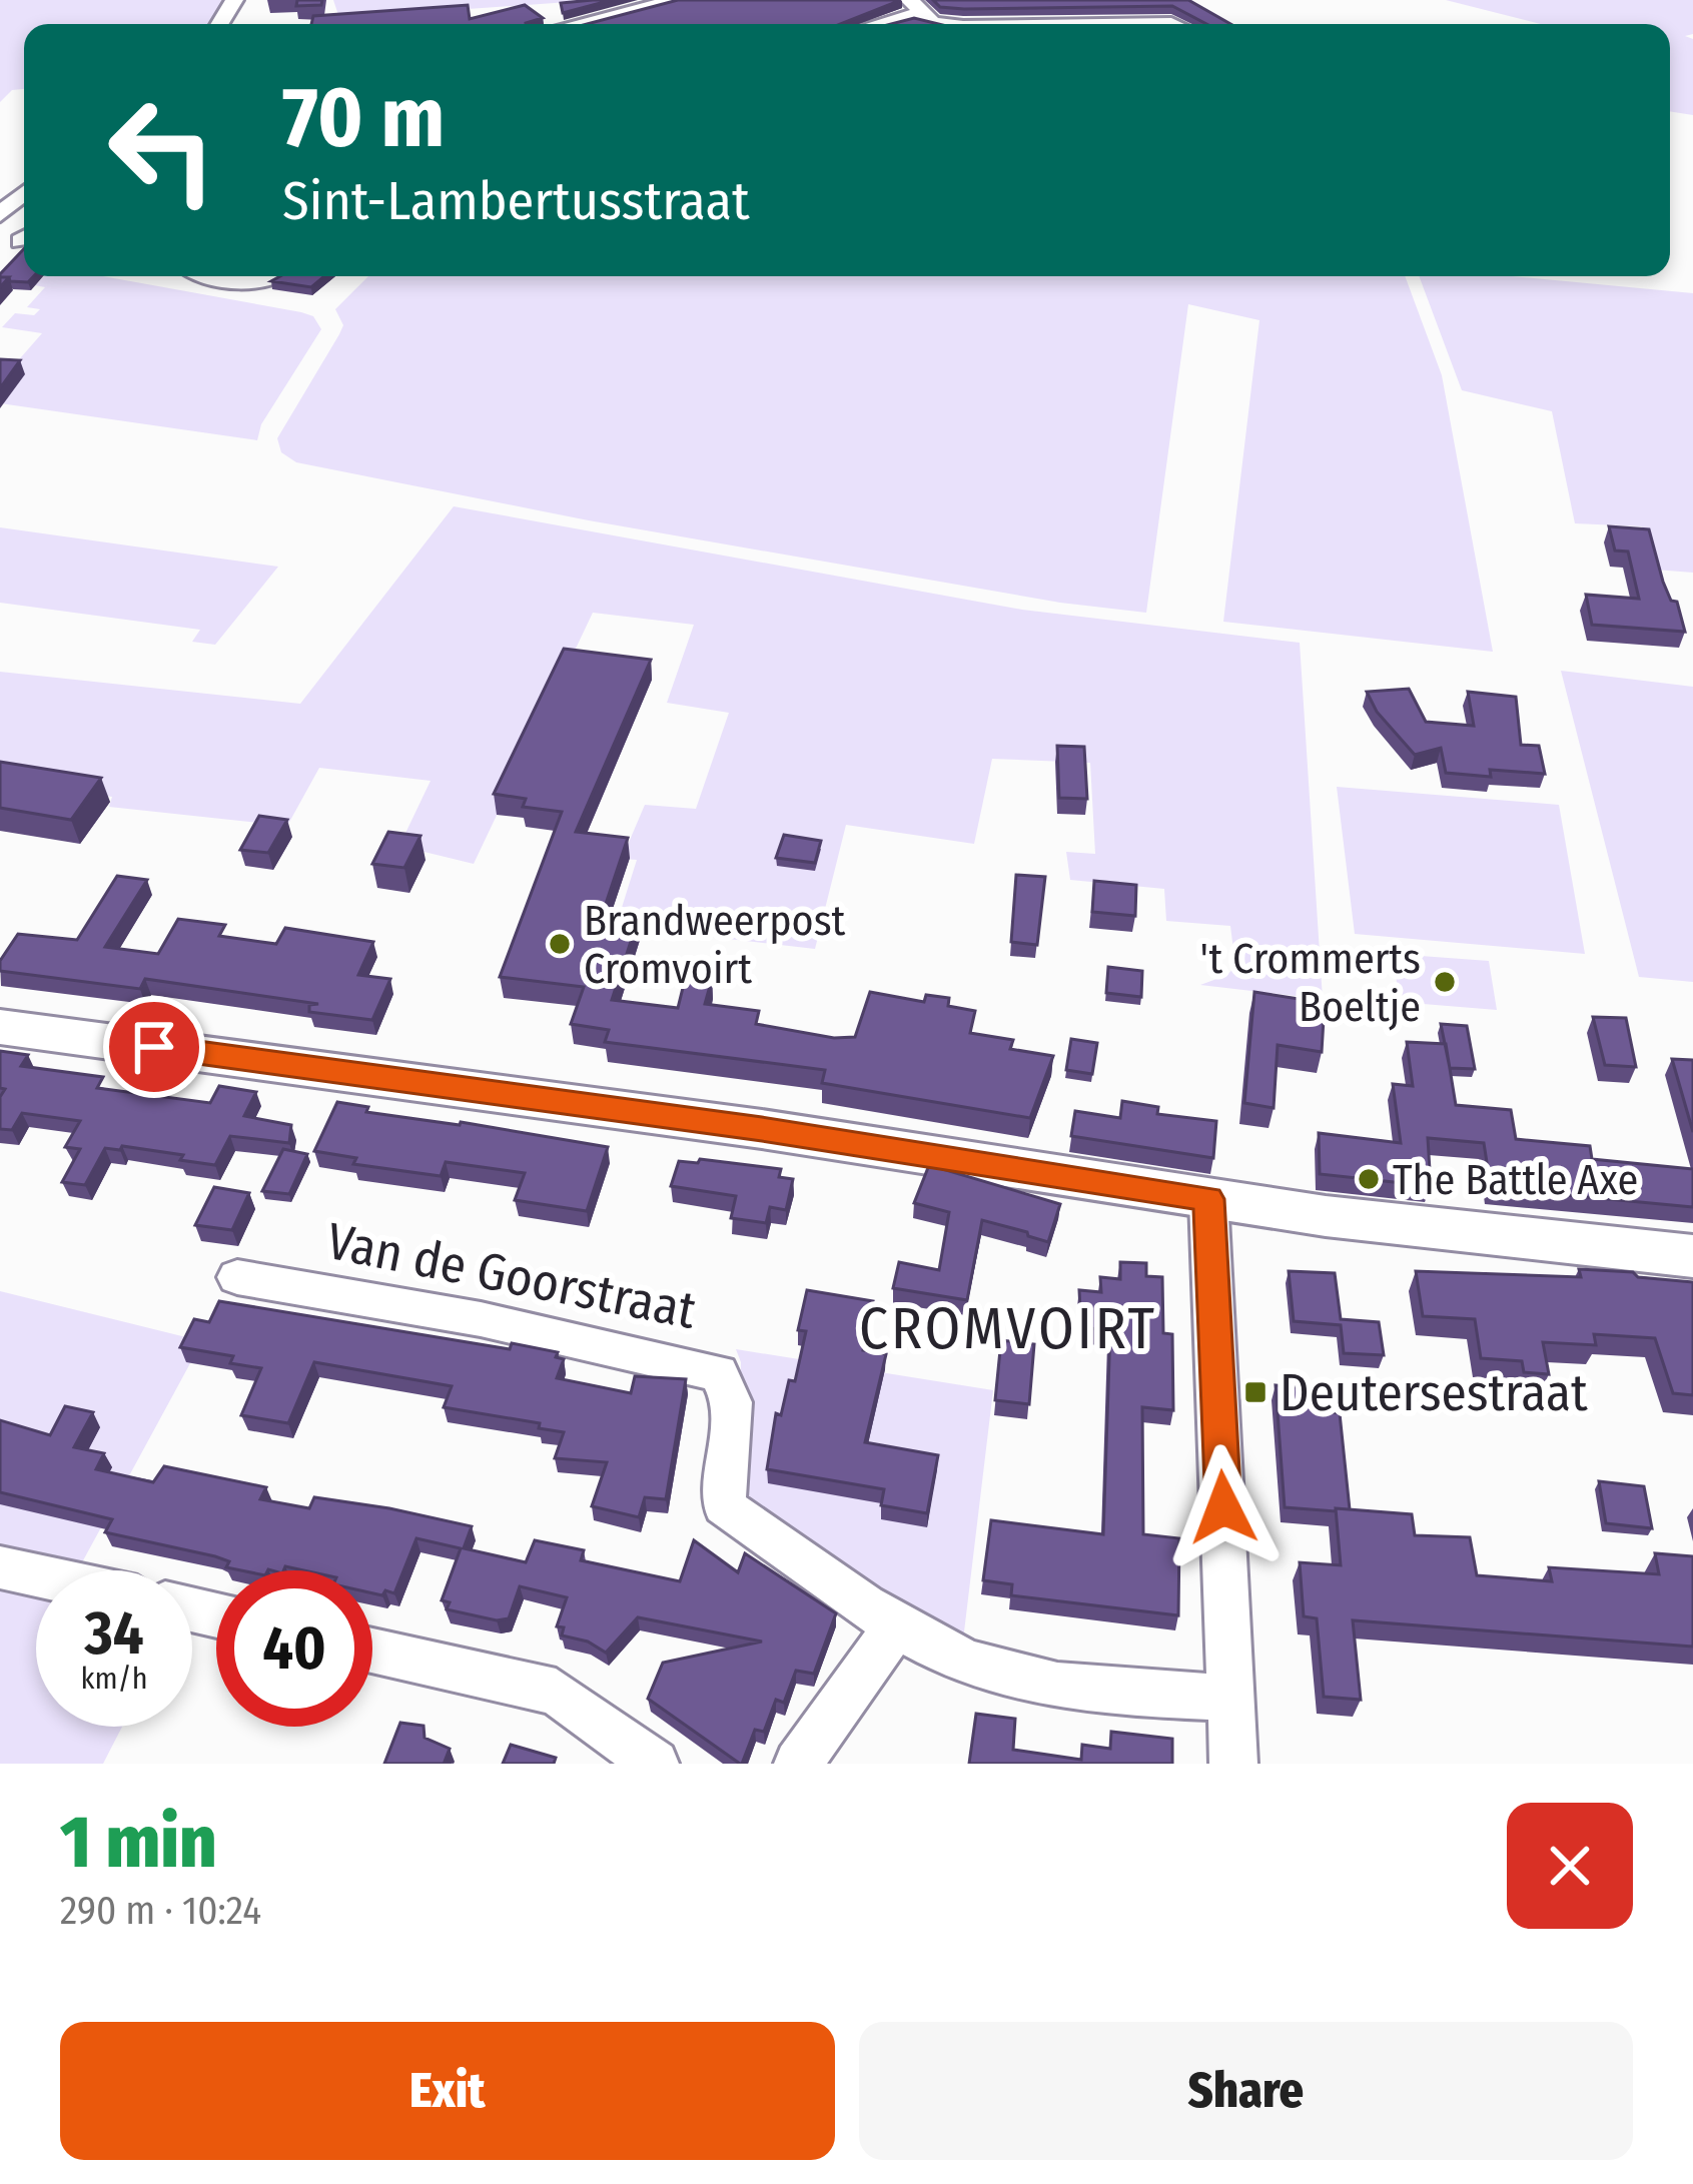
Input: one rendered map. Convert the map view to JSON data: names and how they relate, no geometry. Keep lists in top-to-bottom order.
{
  "streets": {
    "street": ["Van de Goorstraat"]
  },
  "districts": ["CROMVOIRT"],
  "places": {
    "other": ["Brandweerpost Cromvoirt", "'t Crommerts Boeltje", "The Battle Axe"],
    "transit": ["Deutersestraat"]
  },
  "page": {
    "turn": ["70 m", "Sint-Lambertusstraat"],
    "speed": "34 km/h",
    "limit": "40",
    "heading": ["1 min", "290 m · 10:24"],
    "buttons": ["Exit", "Share"]
  }
}
